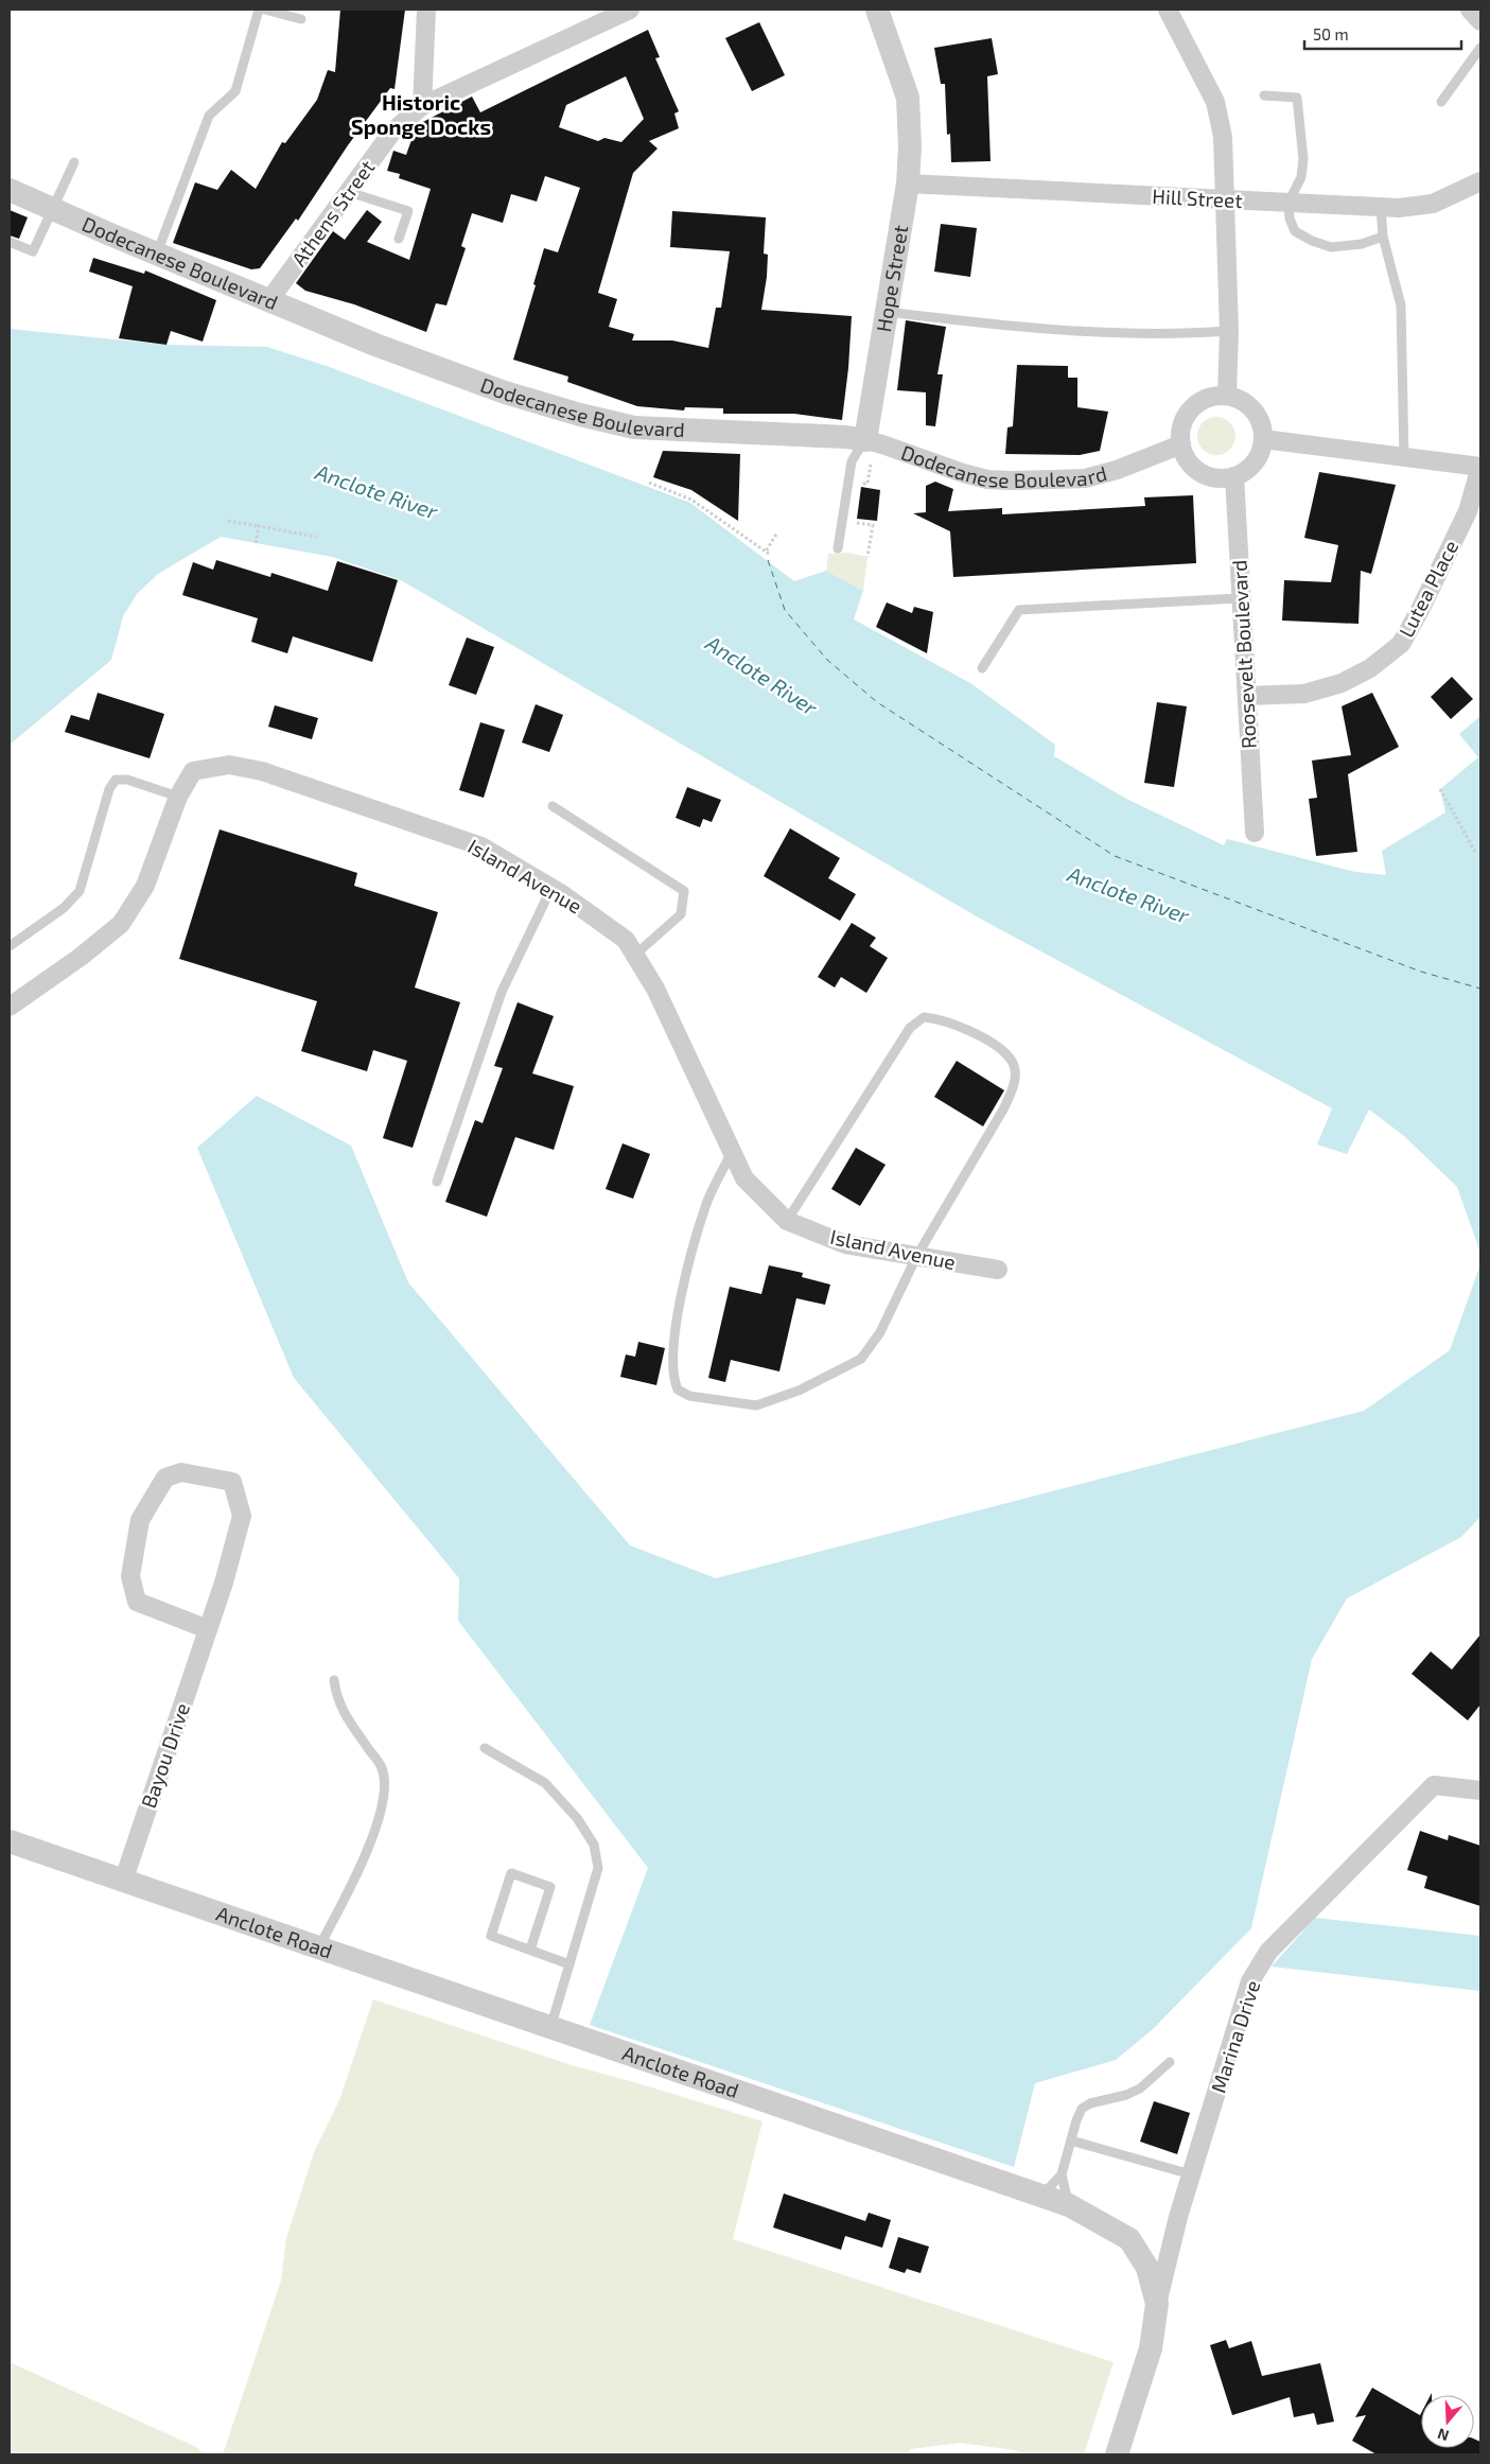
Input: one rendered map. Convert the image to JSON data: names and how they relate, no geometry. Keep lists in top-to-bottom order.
{
  "streets": {
    "street": [
      "Hill Street",
      "Athens Street",
      "Dodecanese Boulevard",
      "Hope Street",
      "Lutea Place",
      "Roosevelt Boulevard",
      "Island Avenue",
      "Bayou Drive",
      "Anclote Road",
      "Marina Drive"
    ]
  },
  "crossings": [
    ["Hill Street", "Hope Street"],
    ["Athens Street", "Dodecanese Boulevard"],
    ["Dodecanese Boulevard", "Hope Street"],
    ["Dodecanese Boulevard", "Roosevelt Boulevard"],
    ["Lutea Place", "Roosevelt Boulevard"],
    ["Bayou Drive", "Anclote Road"],
    ["Anclote Road", "Marina Drive"]
  ],
  "districts": ["Historic Sponge Docks"],
  "water": ["Anclote River"],
  "scale_bar": "50 m",
  "north": "bottom"
}
